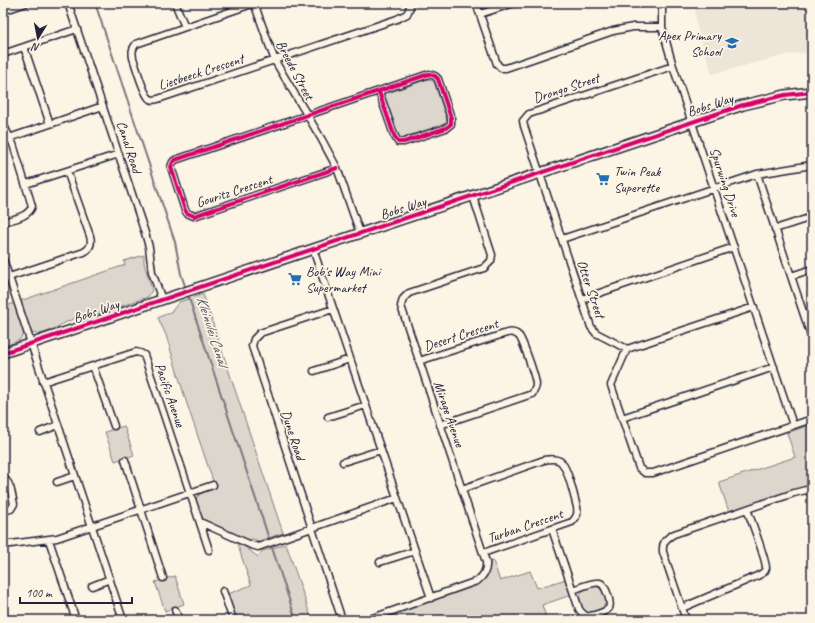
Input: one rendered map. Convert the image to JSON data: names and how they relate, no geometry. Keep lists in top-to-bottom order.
{
  "streets": {
    "street": [
      "Breede Street",
      "Liesbeeck Crescent",
      "Drongo Street",
      "Bobs Way",
      "Canal Road",
      "Spurwing Drive",
      "Gouritz Crescent",
      "Otter Street",
      "Desert Crescent",
      "Pacific Avenue",
      "Mirage Avenue",
      "Dune Road",
      "Turban Crescent"
    ]
  },
  "crossings": [
    ["Breede Street", "Liesbeeck Crescent"],
    ["Breede Street", "Bobs Way"],
    ["Breede Street", "Gouritz Crescent"],
    ["Drongo Street", "Bobs Way"],
    ["Drongo Street", "Spurwing Drive"],
    ["Drongo Street", "Otter Street"],
    ["Bobs Way", "Canal Road"],
    ["Bobs Way", "Spurwing Drive"],
    ["Bobs Way", "Otter Street"],
    ["Bobs Way", "Mirage Avenue"],
    ["Desert Crescent", "Mirage Avenue"],
    ["Mirage Avenue", "Turban Crescent"]
  ],
  "water": ["Kleinvlei Canal"],
  "places": {
    "school or university": ["Apex Primary School"],
    "supermarket": ["Twin Peak Superette", "Bob's Way Mini Supermarket"]
  },
  "scale_bar": "100 m",
  "north": "bottom"
}
